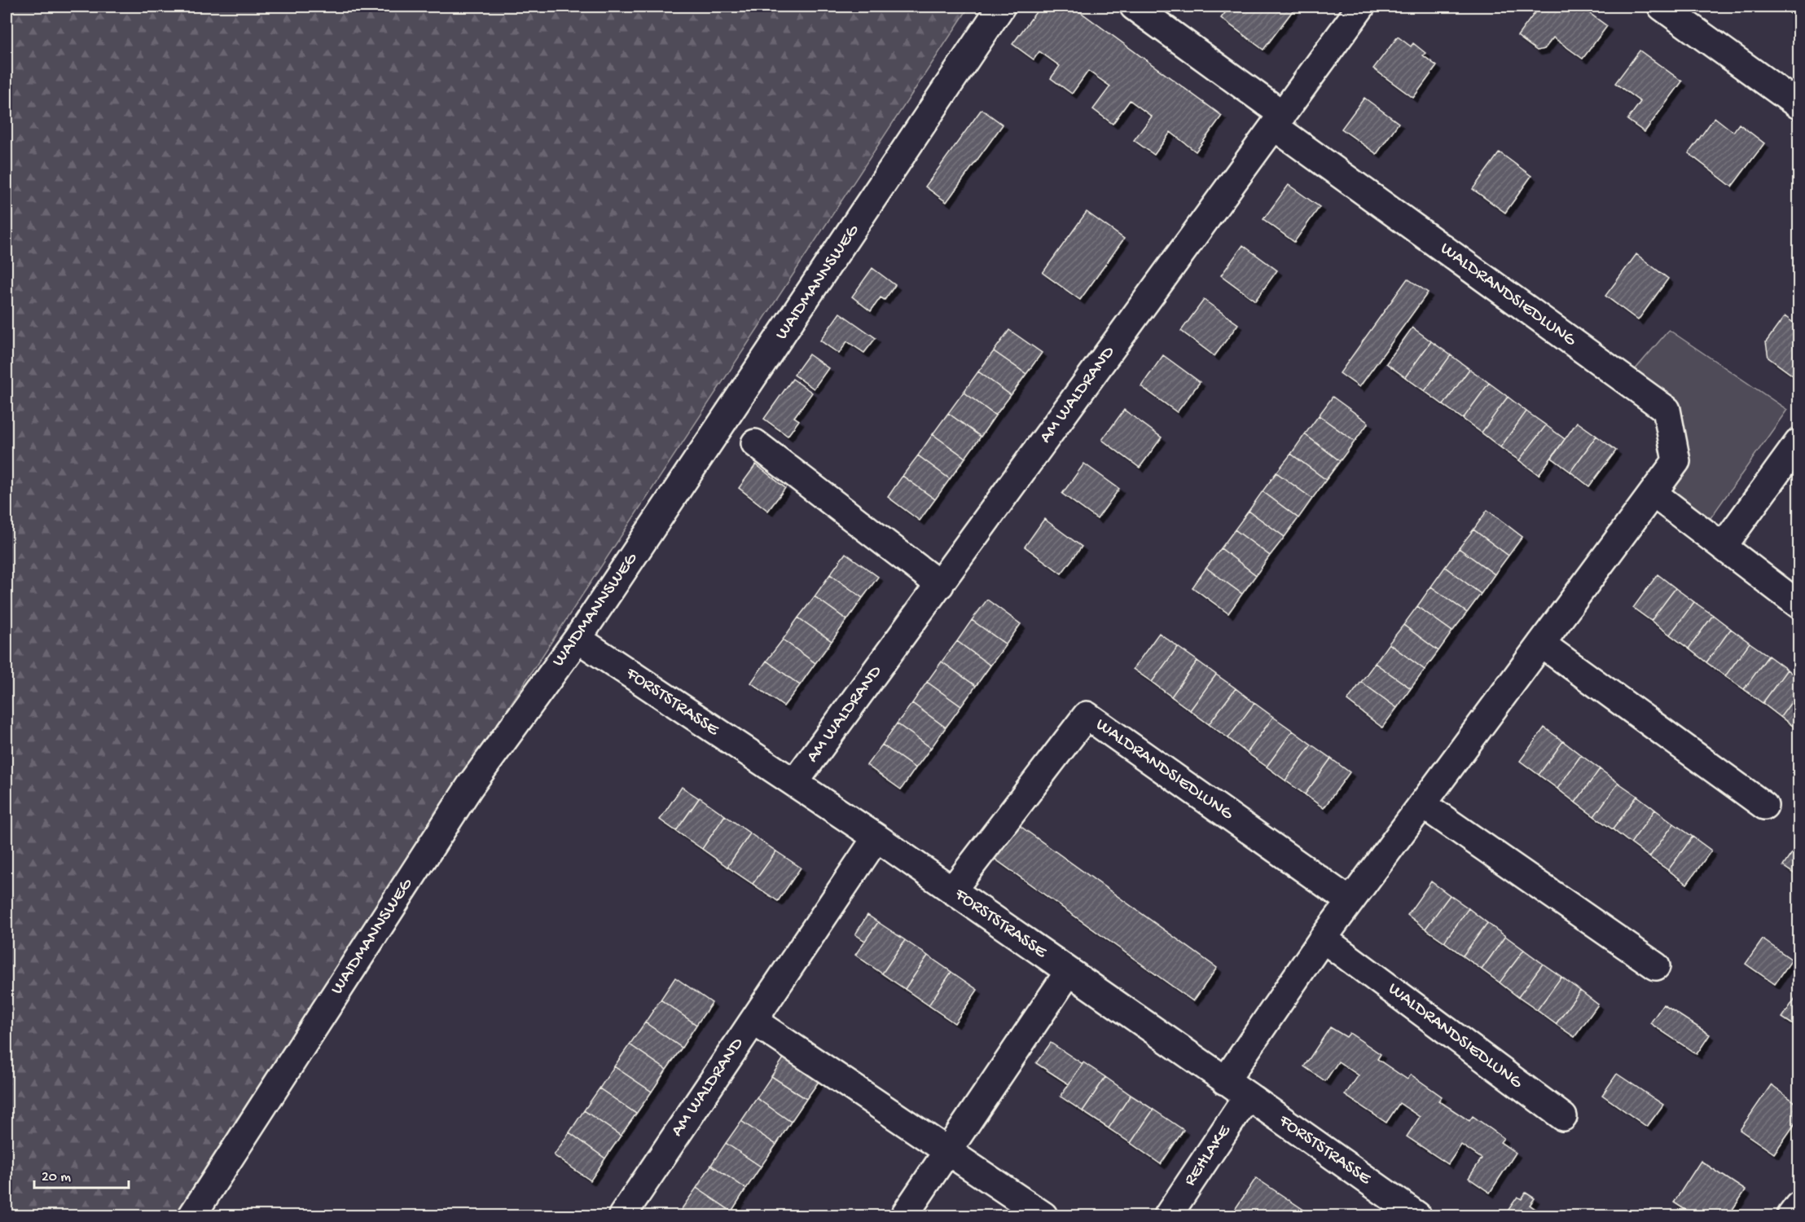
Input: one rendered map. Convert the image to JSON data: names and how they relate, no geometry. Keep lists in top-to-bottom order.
{
  "streets": {
    "street": [
      "WAIDMANNSWEG",
      "WALDRANDSIEDLUNG",
      "AM WALDRAND",
      "FORSTSTRASSE",
      "REHLAKE"
    ]
  },
  "crossings": [
    ["WAIDMANNSWEG", "FORSTSTRASSE"],
    ["WALDRANDSIEDLUNG", "AM WALDRAND"],
    ["WALDRANDSIEDLUNG", "FORSTSTRASSE"],
    ["AM WALDRAND", "FORSTSTRASSE"],
    ["FORSTSTRASSE", "REHLAKE"]
  ],
  "scale_bar": "20 m"
}
